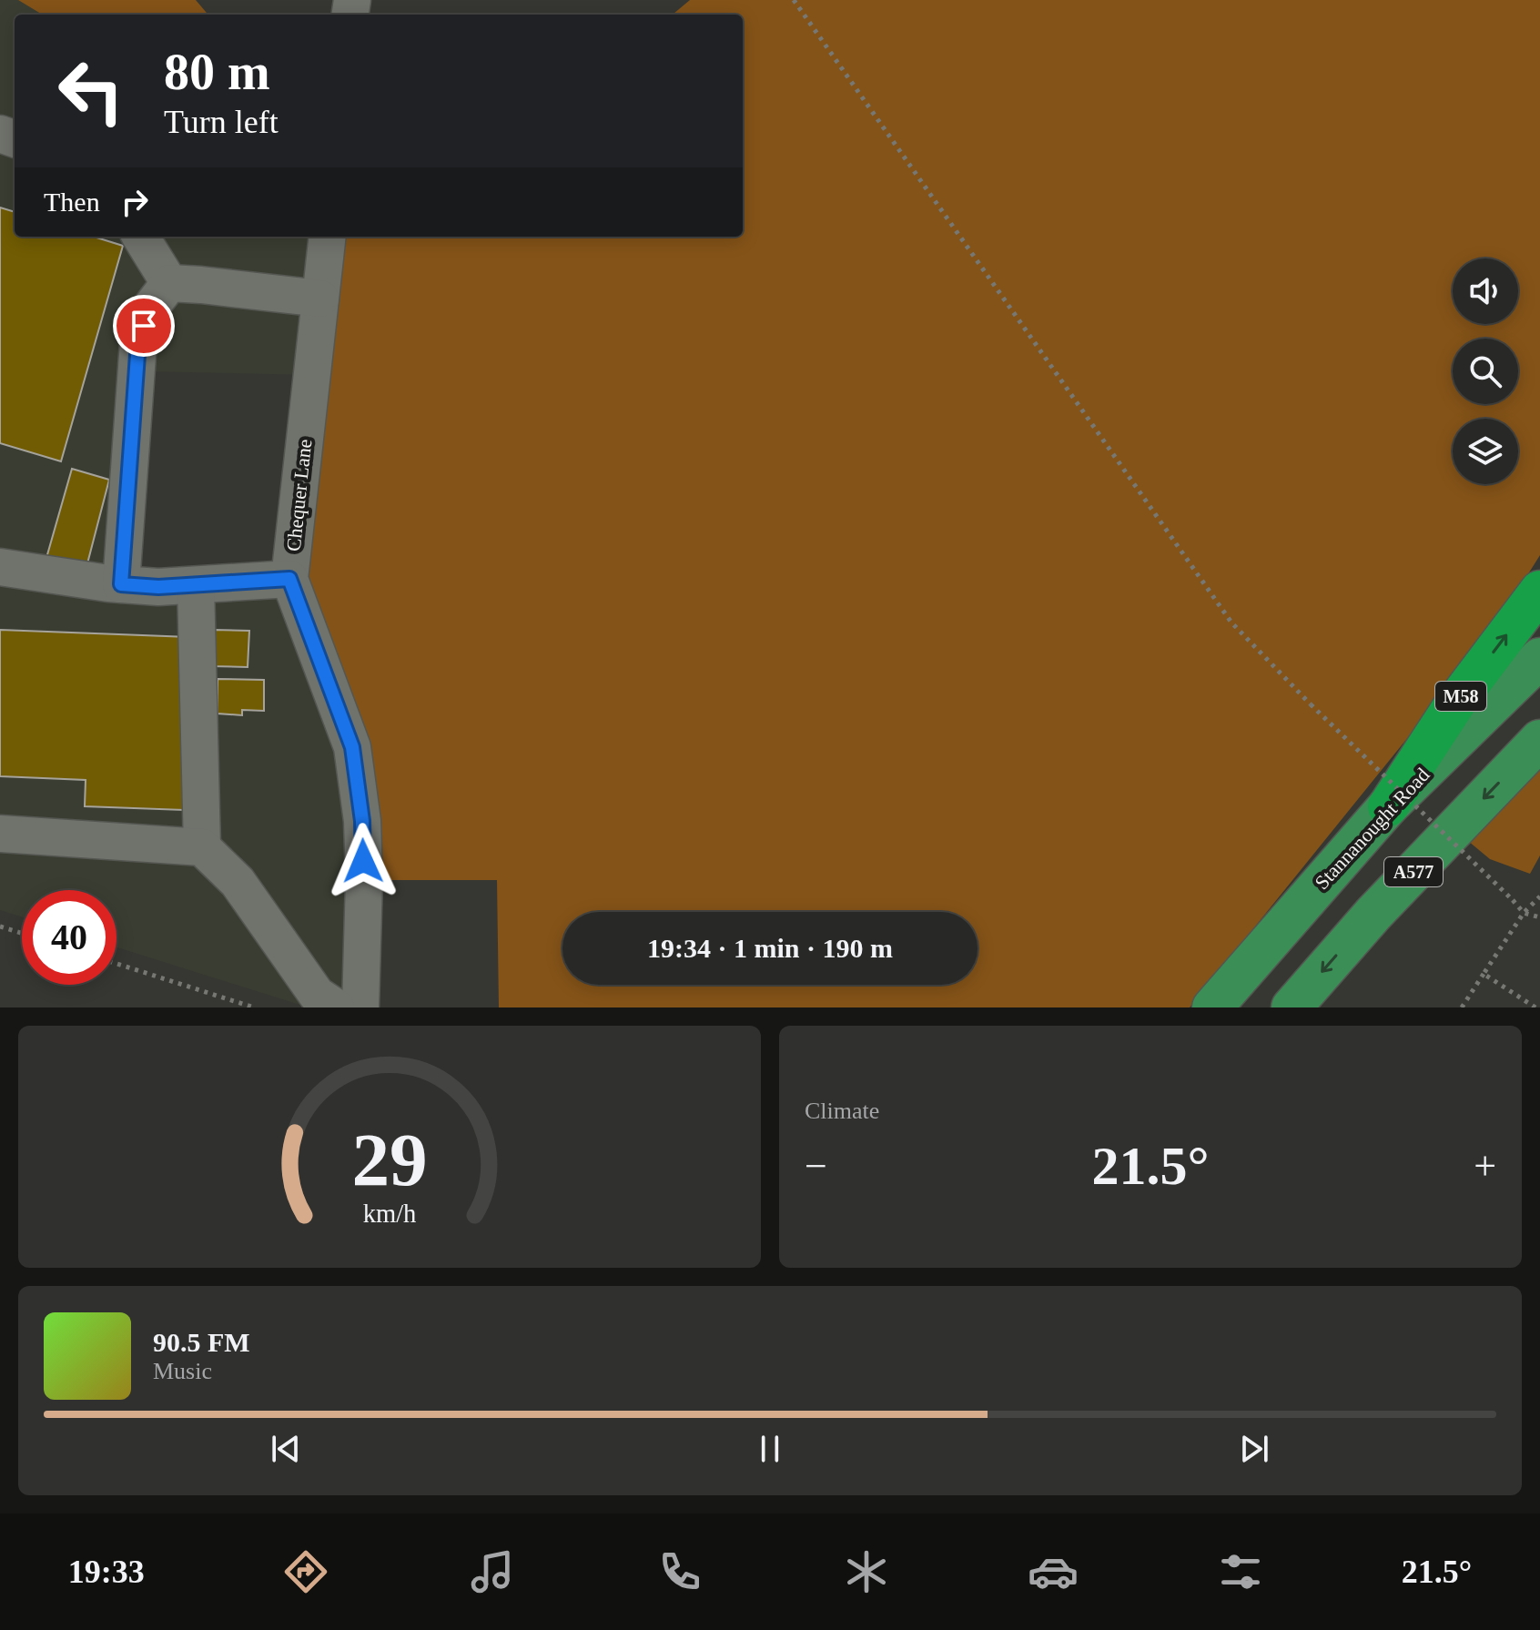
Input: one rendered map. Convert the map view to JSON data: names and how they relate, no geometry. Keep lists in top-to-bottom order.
{
  "streets": {
    "highway": ["M58"],
    "main road": ["Stannanought Road", "A577"],
    "street": ["Chequer Lane"]
  },
  "crossings": [
    ["M58", "Stannanought Road"]
  ],
  "page": {
    "turn": ["80 m", "Turn left"],
    "then": "Then",
    "limit": "40",
    "trip": "19:34 · 1 min · 190 m",
    "tile": "Climate",
    "heat": ["−", "21.5°", "+"],
    "song": ["90.5 FM", "Music"],
    "tabs": ["19:33", "21.5°"],
    "gauge": ["29", "km/h"]
  }
}
